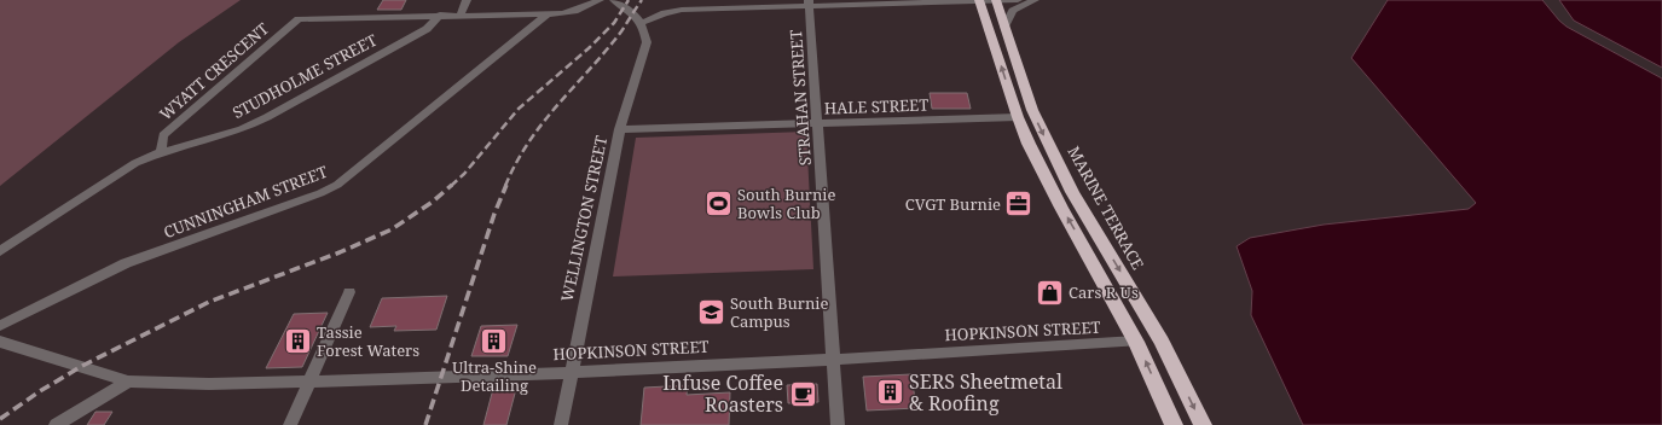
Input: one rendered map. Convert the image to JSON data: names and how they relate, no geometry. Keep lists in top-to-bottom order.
{
  "streets": {
    "highway": ["MARINE TERRACE"],
    "street": [
      "WYATT CRESCENT",
      "STUDHOLME STREET",
      "STRAHAN STREET",
      "HALE STREET",
      "CUNNINGHAM STREET",
      "WELLINGTON STREET",
      "HOPKINSON STREET"
    ]
  },
  "crossings": [
    ["WYATT CRESCENT", "STUDHOLME STREET"],
    ["STRAHAN STREET", "HALE STREET"],
    ["STRAHAN STREET", "HOPKINSON STREET"],
    ["HALE STREET", "WELLINGTON STREET"],
    ["WELLINGTON STREET", "HOPKINSON STREET"]
  ],
  "places": {
    "sports": ["South Burnie Bowls Club"],
    "office": ["CVGT Burnie"],
    "shop": ["Cars R Us"],
    "school or university": ["South Burnie Campus"],
    "building": ["Tassie Forest Waters", "Ultra-Shine Detailing", "SERS Sheetmetal & Roofing"],
    "cafe": ["Infuse Coffee Roasters"]
  }
}
